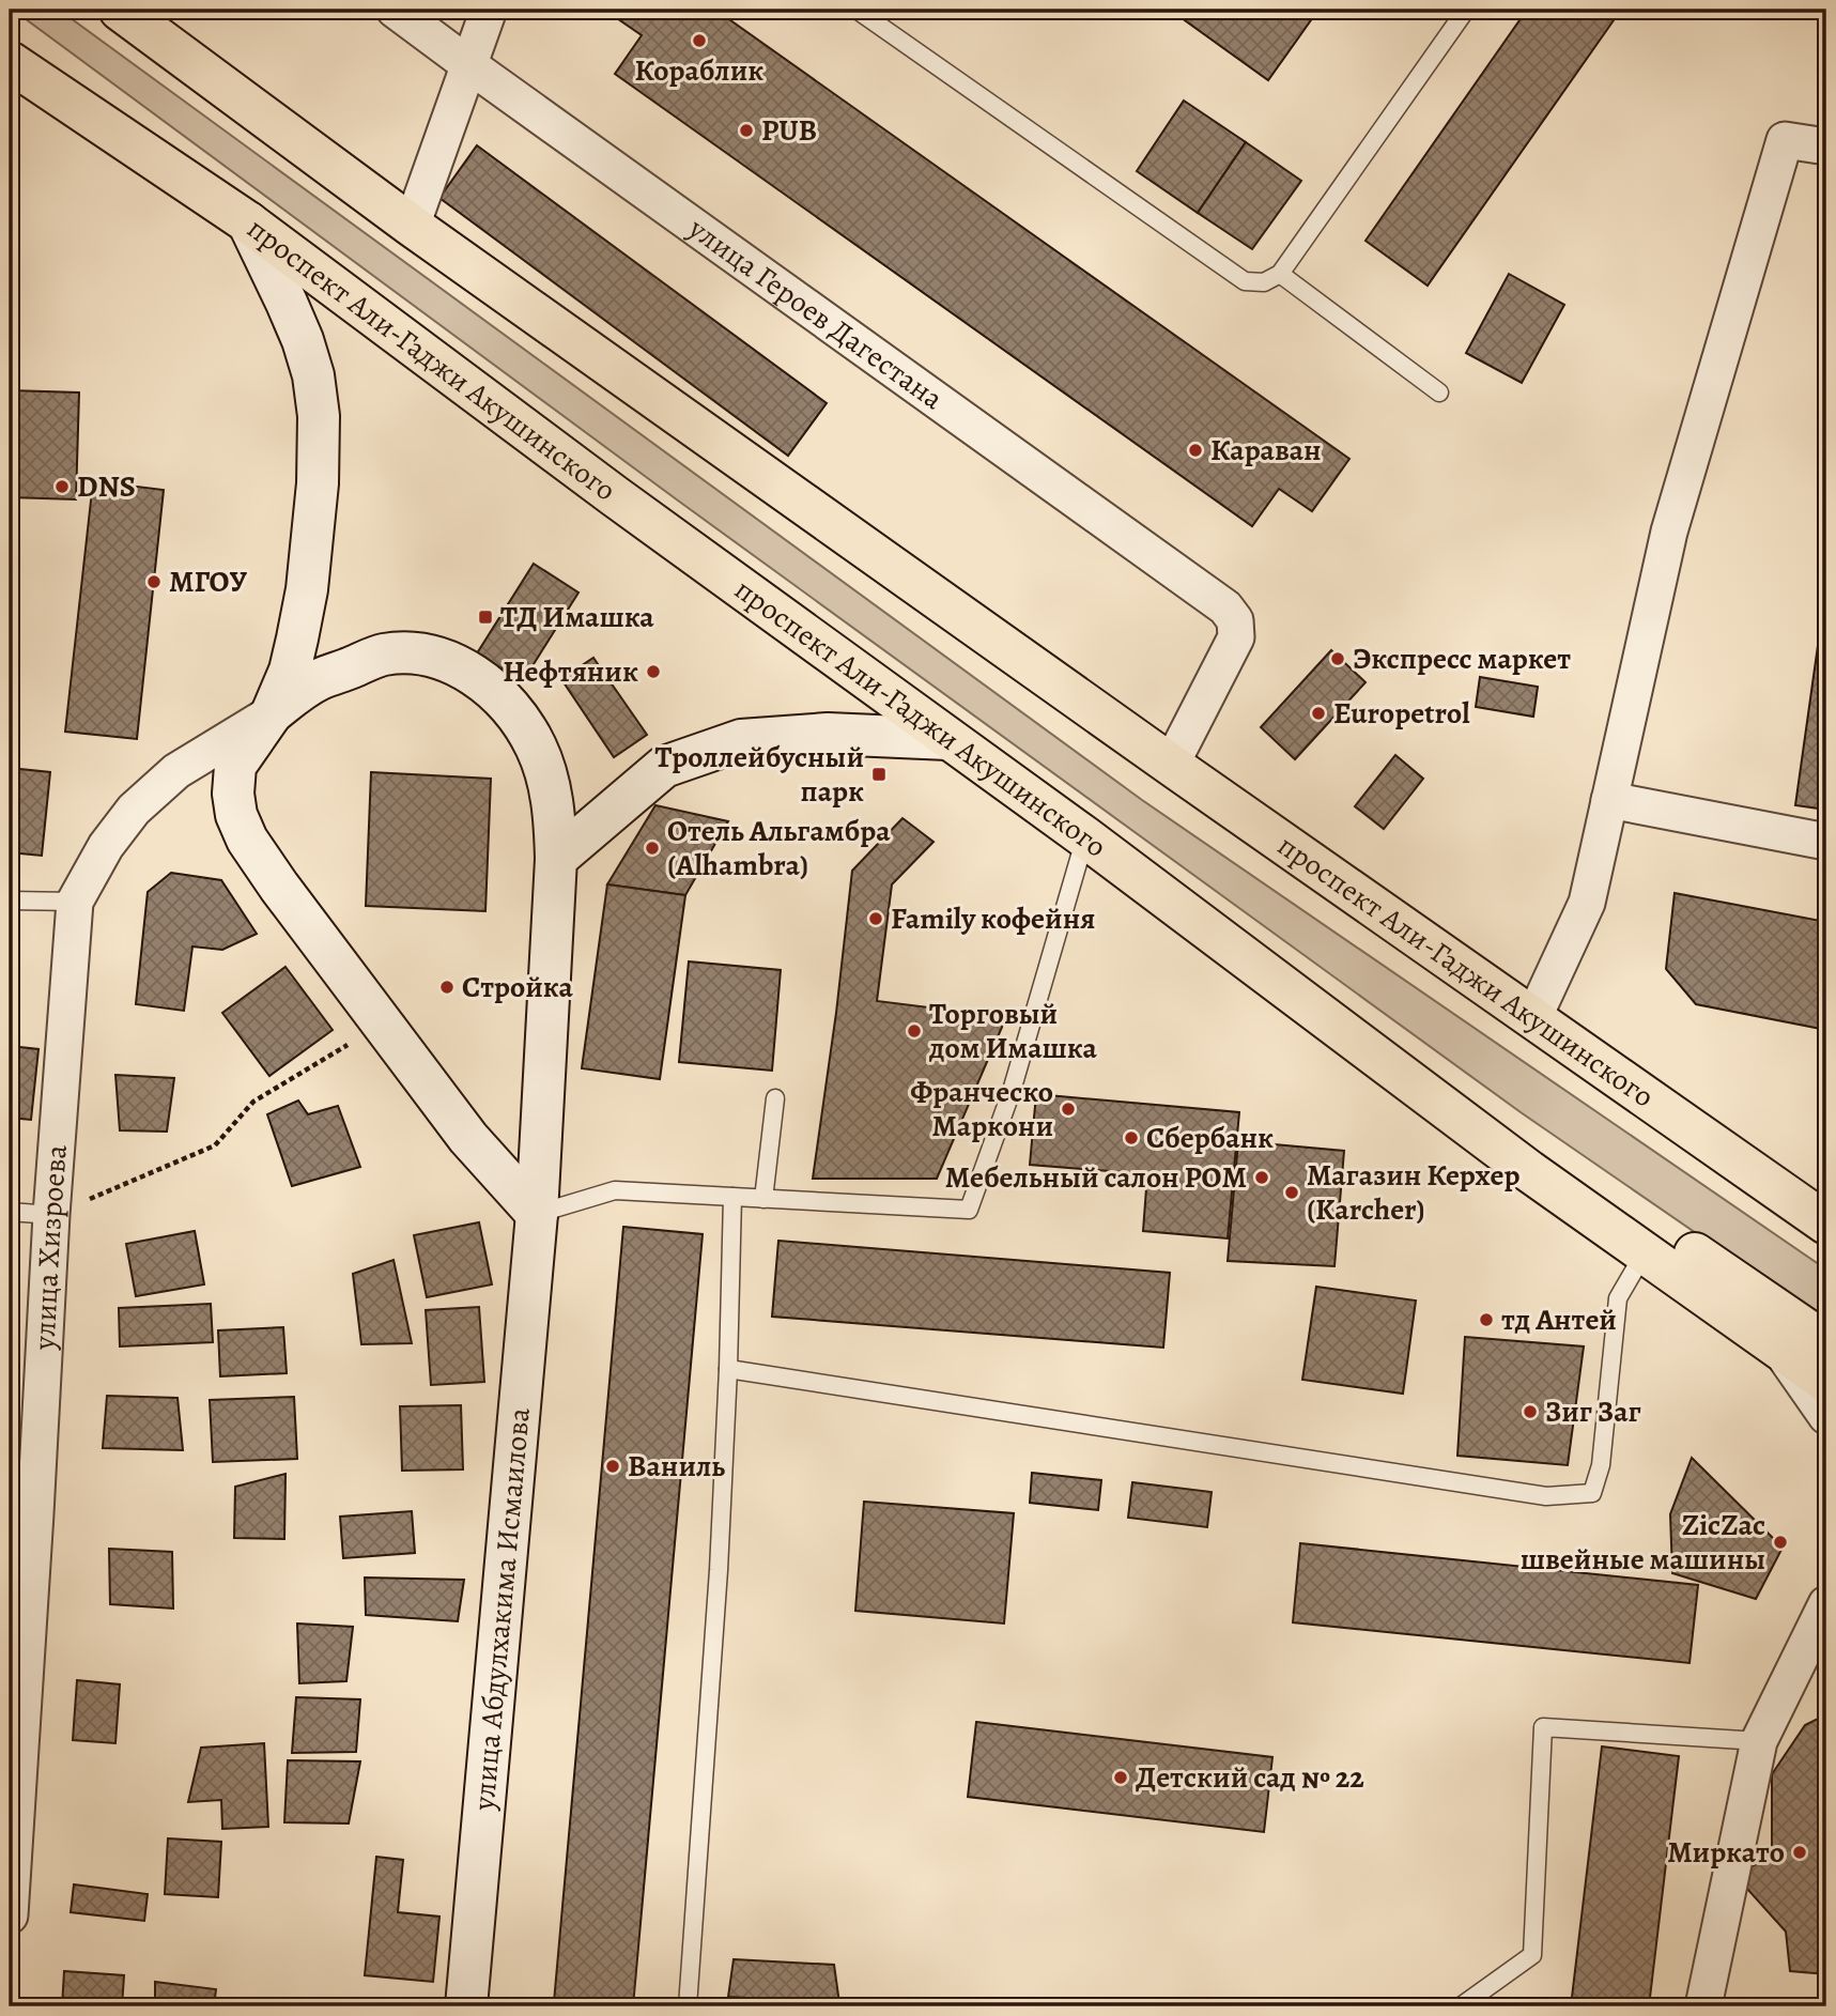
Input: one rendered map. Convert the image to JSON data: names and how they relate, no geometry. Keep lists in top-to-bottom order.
{
  "streets": {
    "main road": ["проспект Али-Гаджи Акушинского", "улица Абдулхакима Исмаилова"],
    "street": ["улица Героев Дагестана", "улица Хизроева"]
  },
  "crossings": [
    ["улица Героев Дагестана", "проспект Али-Гаджи Акушинского"],
    ["улица Хизроева", "улица Абдулхакима Исмаилова"]
  ],
  "places": {
    "other": [
      "Кораблик",
      "PUB",
      "Караван",
      "DNS",
      "МГОУ",
      "Экспресс маркет",
      "Нефтяник",
      "Europetrol",
      "Отель Альгамбра (Alhambra)",
      "Family кофейня",
      "Стройка",
      "Торговый дом Имашка",
      "Франческо Маркони",
      "Сбербанк",
      "Мебельный салон РОМ",
      "Магазин Керхер (Karcher)",
      "тд Антей",
      "Зиг Заг",
      "Ваниль",
      "ZicZac швейные машины",
      "Детский сад № 22",
      "Миркато"
    ],
    "transit": ["ТД Имашка", "Троллейбусный парк"]
  }
}
